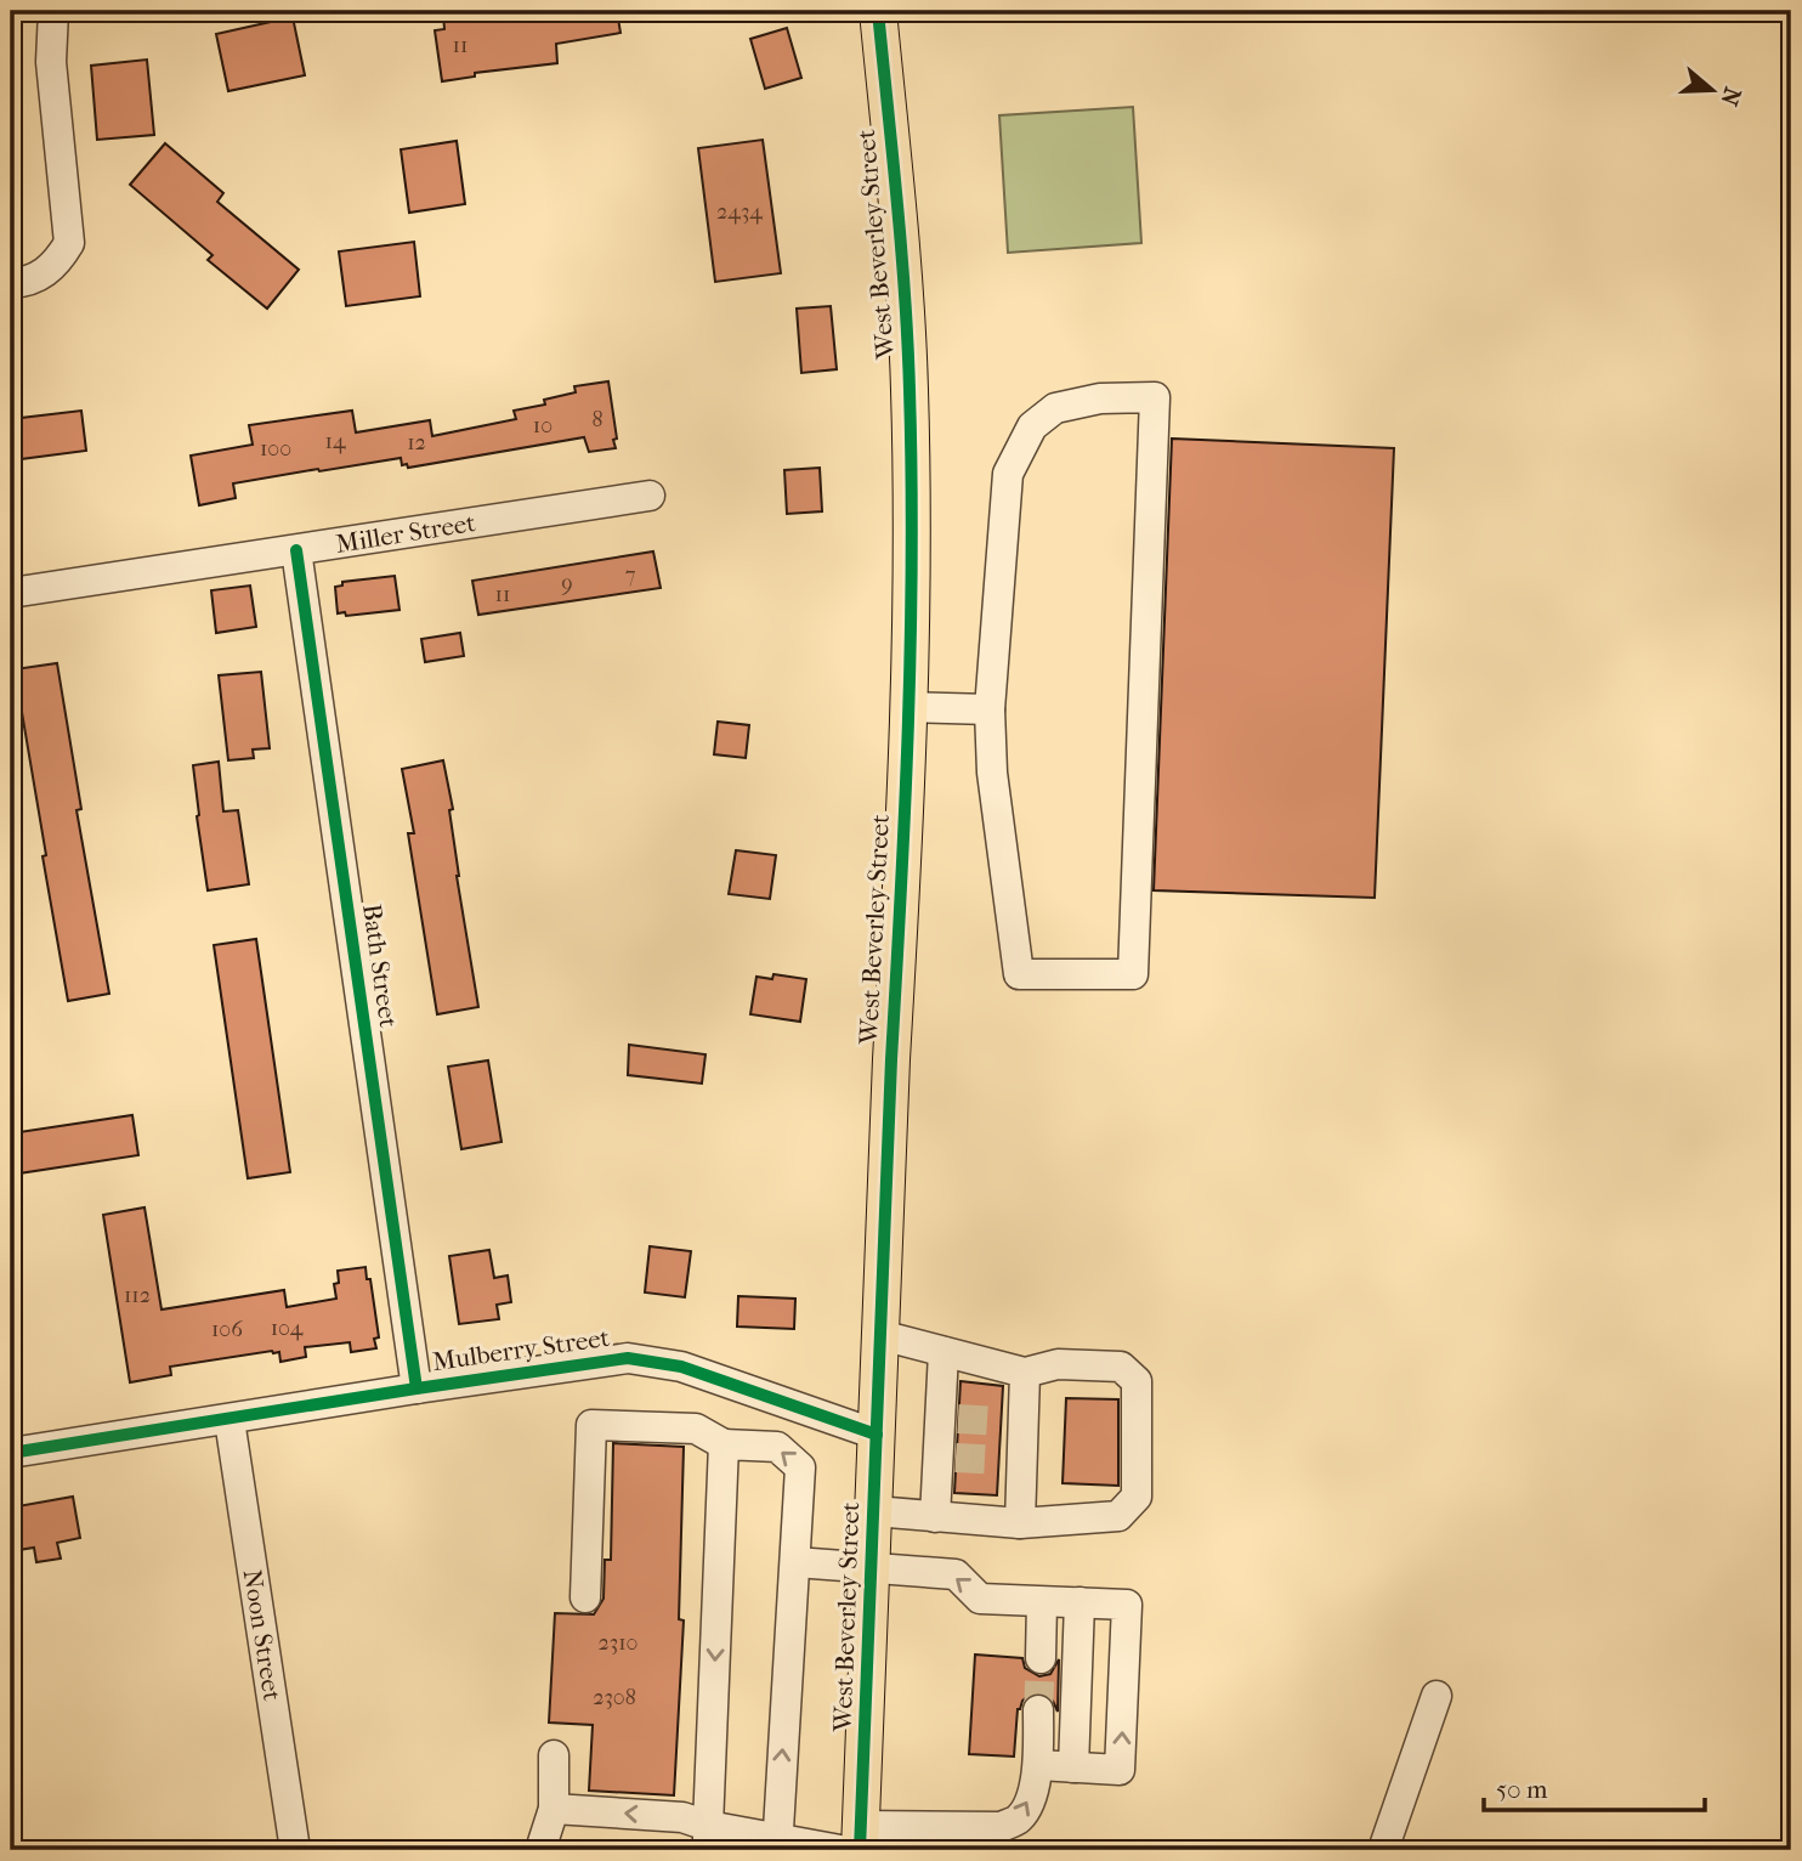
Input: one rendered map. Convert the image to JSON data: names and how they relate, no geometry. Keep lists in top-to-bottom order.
{
  "streets": {
    "main road": ["West Beverley Street"],
    "street": [
      "Miller Street",
      "Bath Street",
      "Mulberry Street",
      "Noon Street"
    ]
  },
  "crossings": [
    ["West Beverley Street", "Mulberry Street"],
    ["Miller Street", "Bath Street"],
    ["Bath Street", "Mulberry Street"],
    ["Mulberry Street", "Noon Street"]
  ],
  "house_numbers": [
    "11",
    "2434",
    "8",
    "10",
    "14",
    "12",
    "100",
    "7",
    "9",
    "11",
    "112",
    "104",
    "106",
    "2310",
    "2308"
  ],
  "scale_bar": "50 m",
  "north": "right"
}
